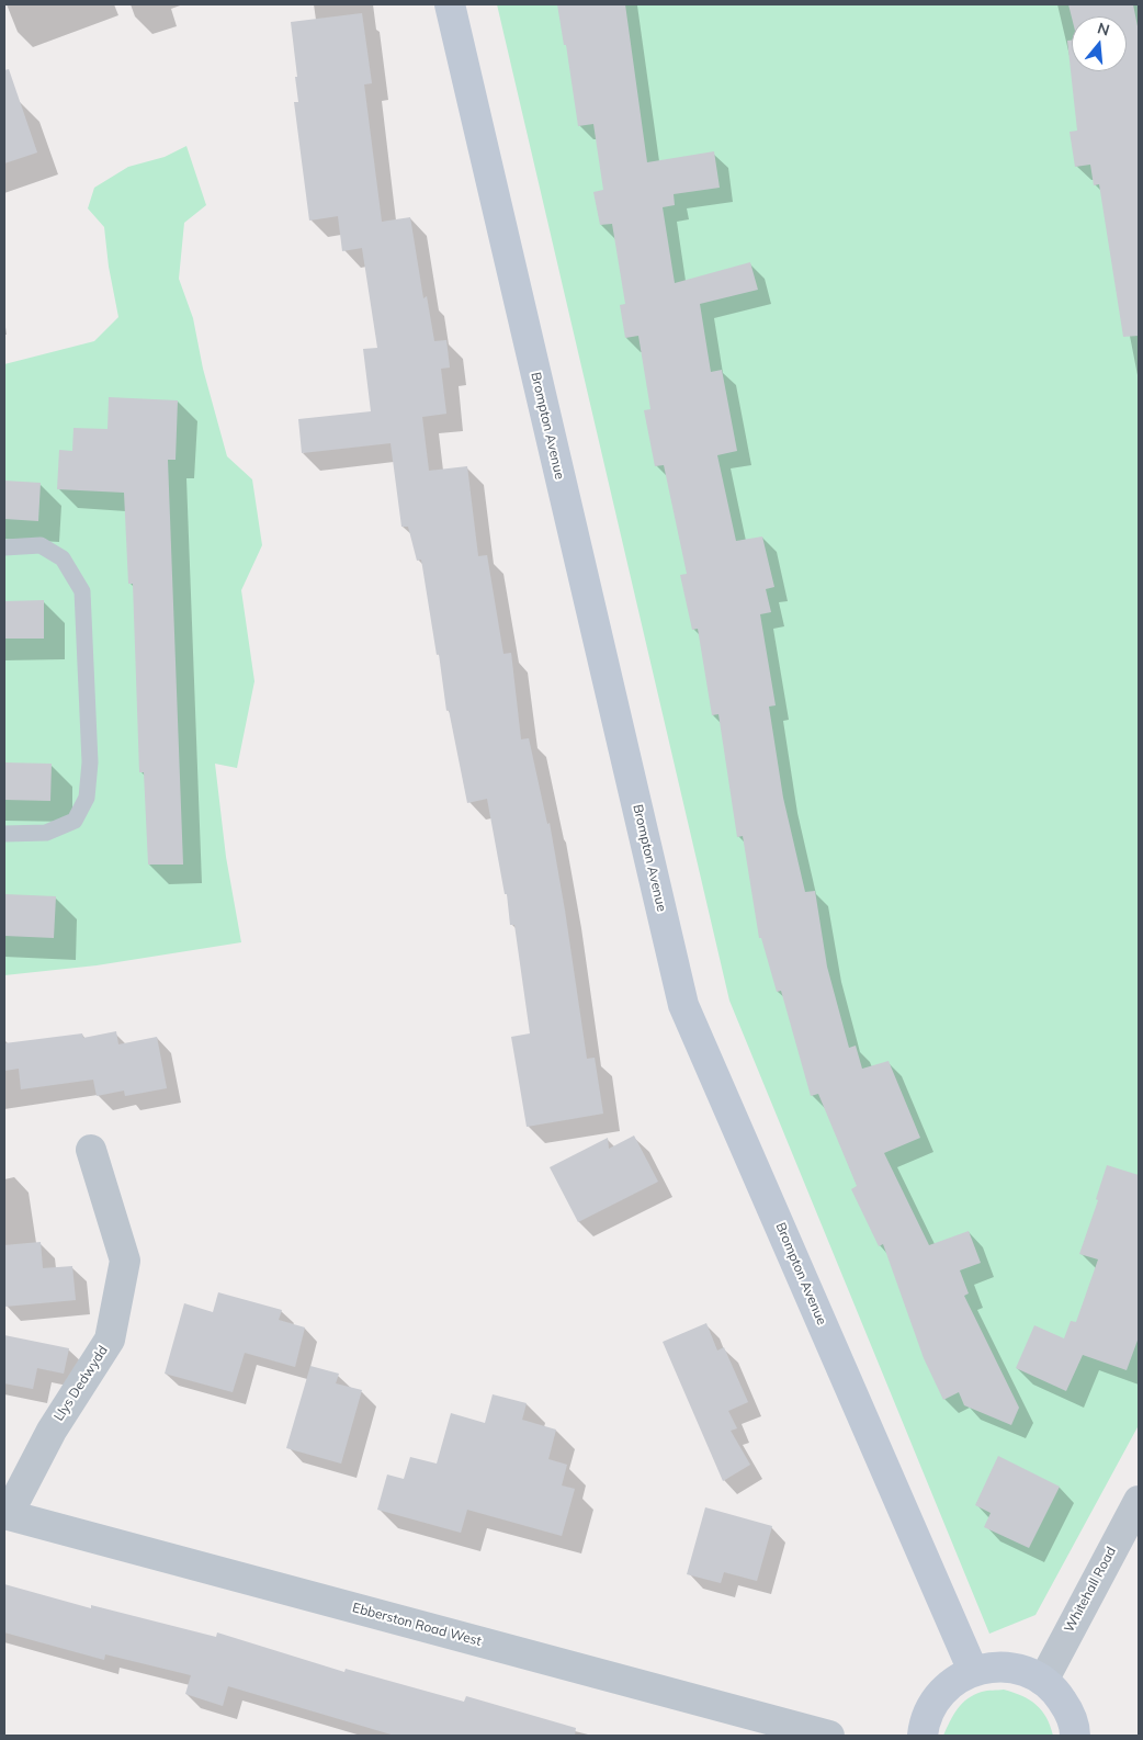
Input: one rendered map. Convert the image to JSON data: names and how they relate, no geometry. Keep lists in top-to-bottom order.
{
  "streets": {
    "main road": ["Brompton Avenue"],
    "street": ["Llys Dedwydd", "Whitehall Road", "Ebberston Road West"]
  },
  "crossings": [
    ["Llys Dedwydd", "Ebberston Road West"]
  ],
  "north": "top"
}
